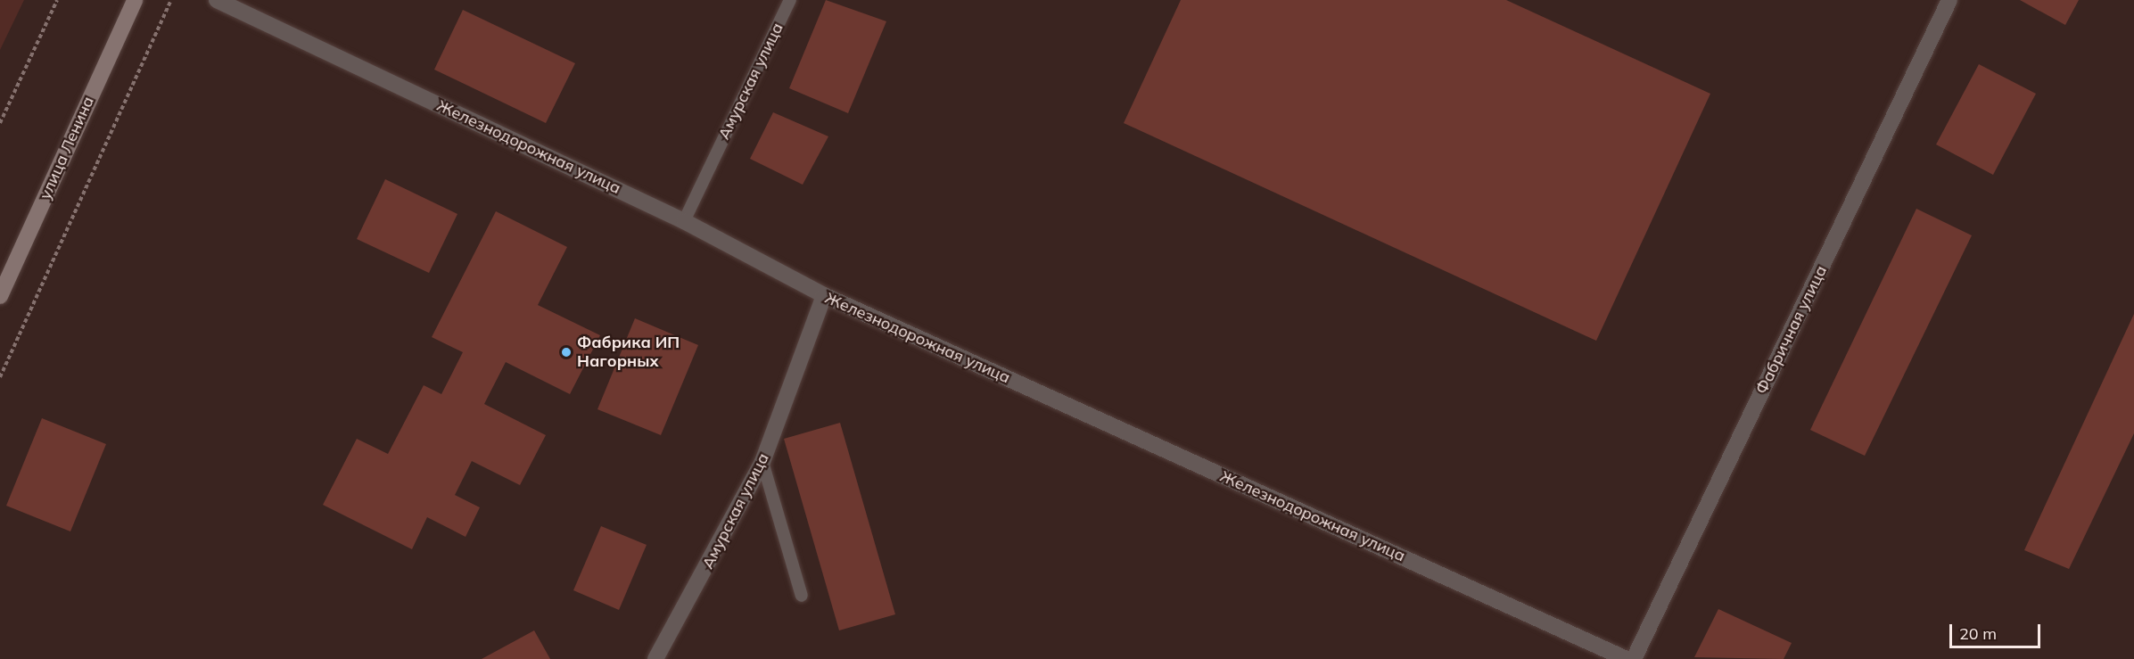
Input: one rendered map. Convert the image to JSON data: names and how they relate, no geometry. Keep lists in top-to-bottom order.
{
  "streets": {
    "main road": ["улица Ленина"],
    "street": ["Амурская улица", "Железнодорожная улица", "Фабричная улица"]
  },
  "crossings": [
    ["Амурская улица", "Железнодорожная улица"]
  ],
  "places": ["Фабрика ИП Нагорных"],
  "scale_bar": "20 m"
}
